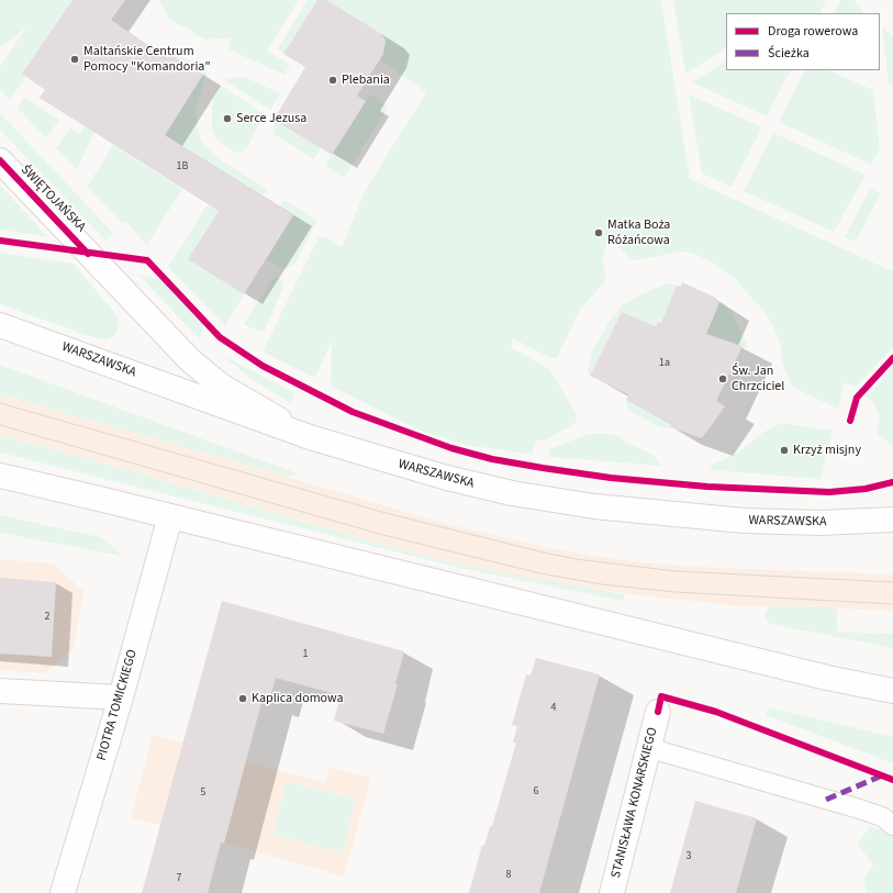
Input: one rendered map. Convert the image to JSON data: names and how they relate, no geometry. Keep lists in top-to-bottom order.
{
  "streets": {
    "main road": [
      "ŚWIĘTOJAŃSKA",
      "WARSZAWSKA",
      "PIOTRA TOMICKIEGO",
      "STANISŁAWA KONARSKIEGO"
    ]
  },
  "crossings": [
    ["ŚWIĘTOJAŃSKA", "WARSZAWSKA"]
  ],
  "places": [
    "Maltańskie Centrum Pomocy \"Komandoria\"",
    "Plebania",
    "Serce Jezusa",
    "Matka Boża Różańcowa",
    "Św. Jan Chrzciciel",
    "Krzyż misjny",
    "Kaplica domowa"
  ],
  "house_numbers": [
    "1B",
    "1a",
    "2",
    "1",
    "4",
    "6",
    "5",
    "3",
    "8",
    "7"
  ],
  "legend": ["Droga rowerowa", "Ścieżka"]
}
